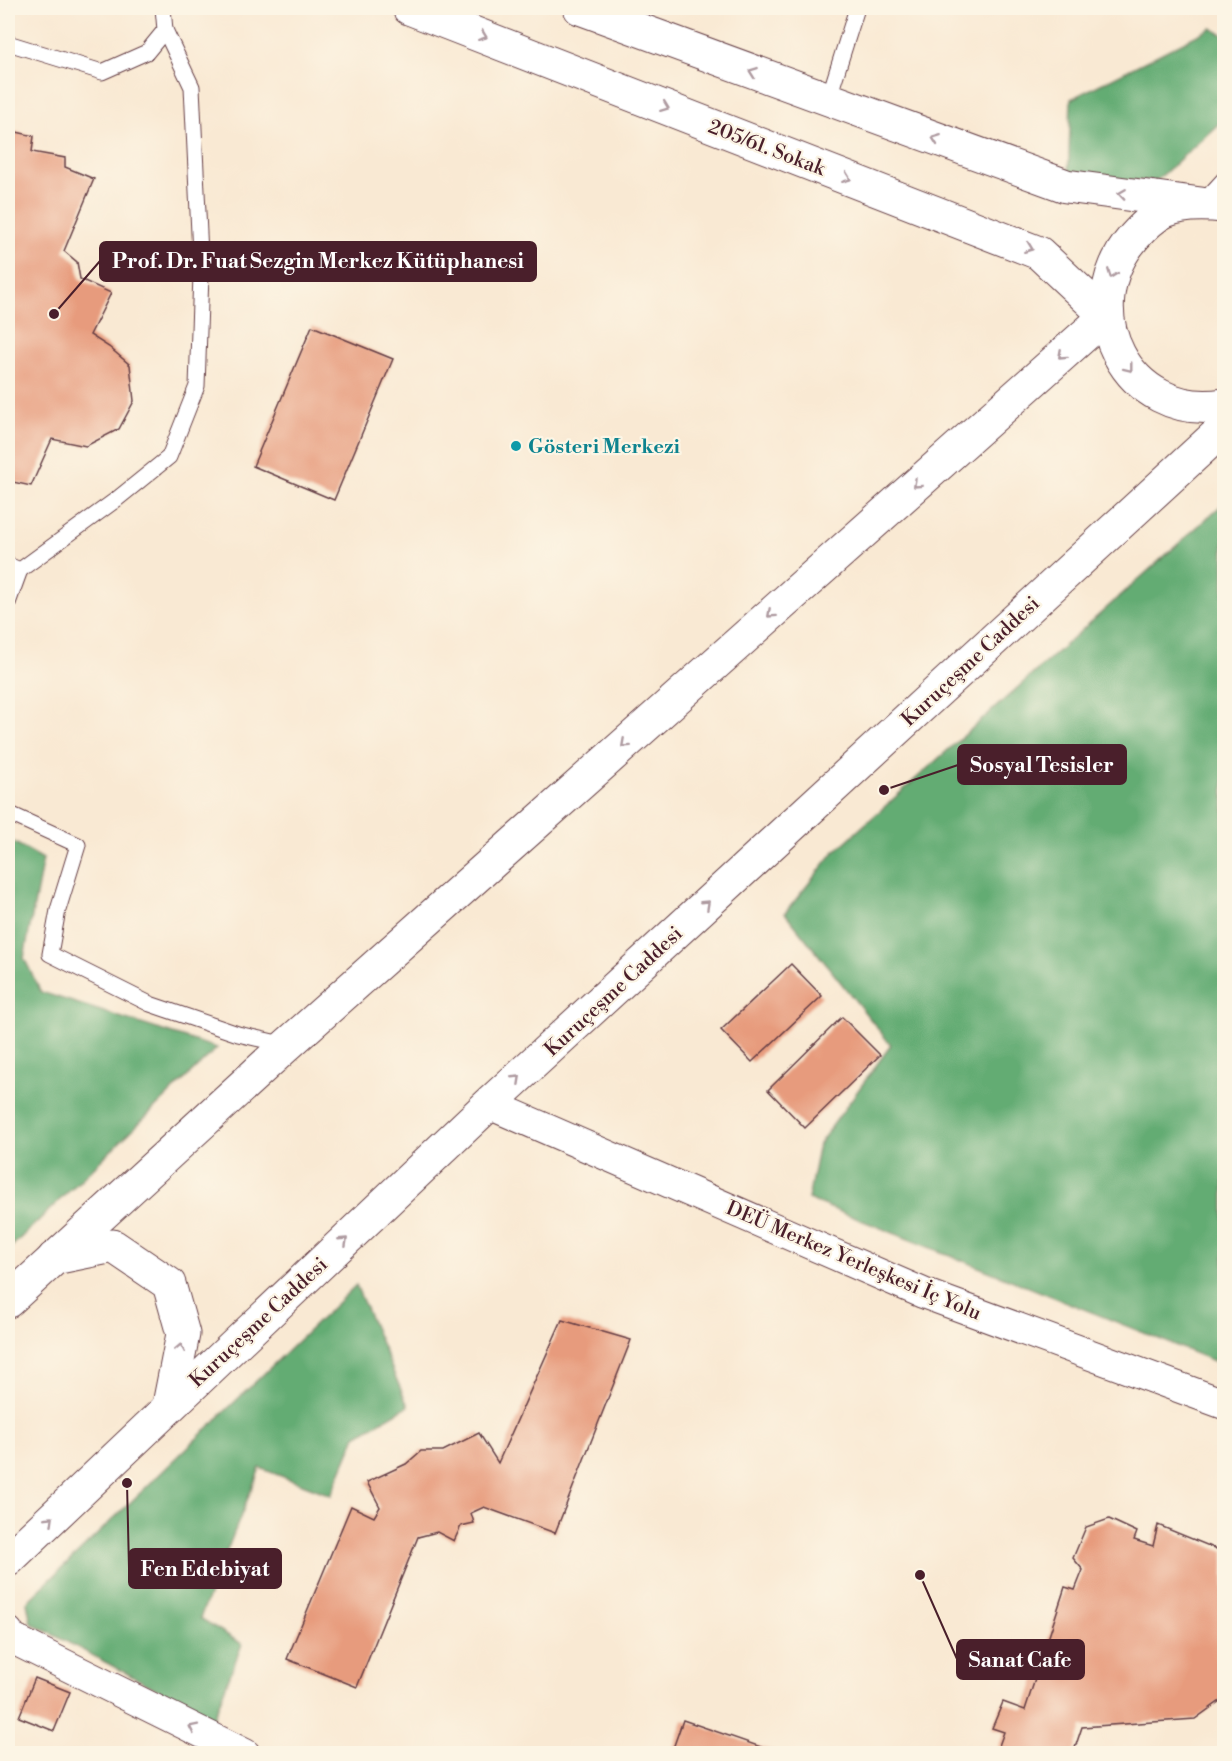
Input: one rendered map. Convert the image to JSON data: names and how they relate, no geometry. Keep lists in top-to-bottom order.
{
  "streets": {
    "street": ["205/61. Sokak", "Kuruçeşme Caddesi", "DEÜ Merkez Yerleşkesi İç Yolu"]
  },
  "crossings": [
    ["Kuruçeşme Caddesi", "DEÜ Merkez Yerleşkesi İç Yolu"]
  ],
  "places": [
    "Prof. Dr. Fuat Sezgin Merkez Kütüphanesi",
    "Gösteri Merkezi",
    "Sosyal Tesisler",
    "Fen Edebiyat",
    "Sanat Cafe"
  ]
}
